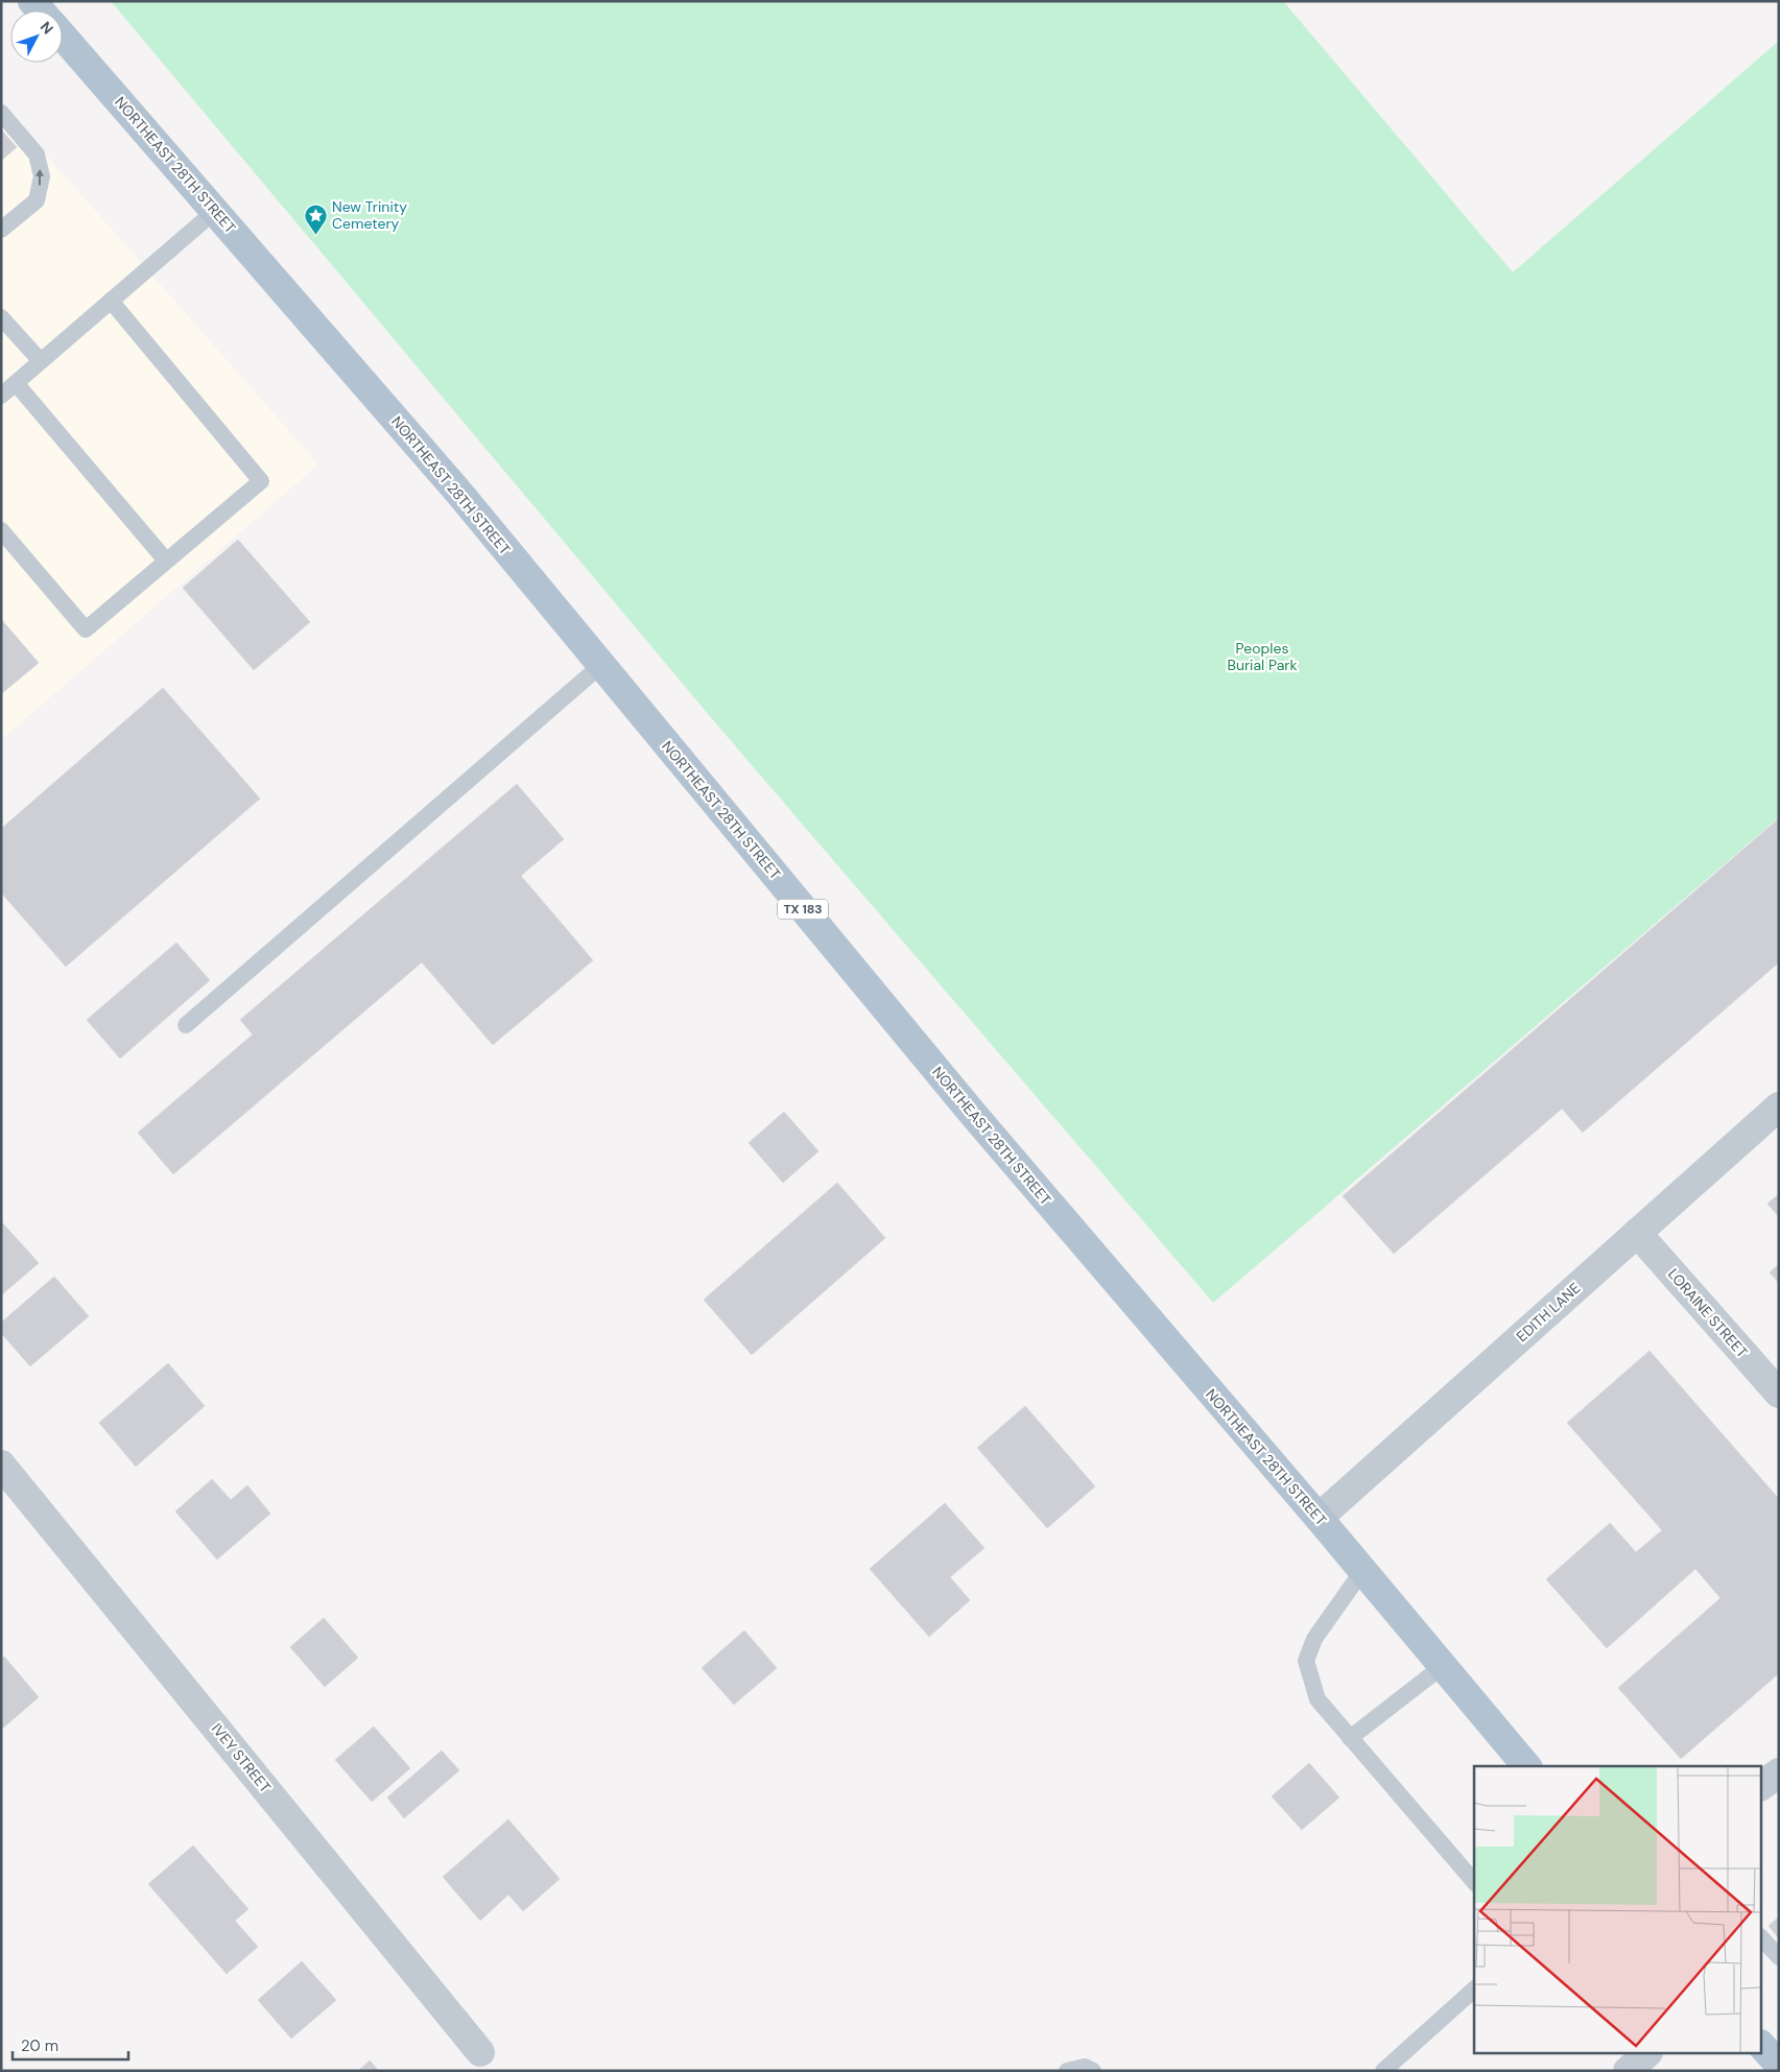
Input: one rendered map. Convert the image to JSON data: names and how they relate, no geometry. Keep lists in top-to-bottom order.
{
  "streets": {
    "main road": ["NORTHEAST 28TH STREET", "TX 183"],
    "street": ["EDITH LANE", "LORAINE STREET", "IVEY STREET"]
  },
  "crossings": [
    ["NORTHEAST 28TH STREET", "EDITH LANE"],
    ["EDITH LANE", "LORAINE STREET"]
  ],
  "parks": ["Peoples Burial Park"],
  "places": {
    "place": ["New Trinity Cemetery"]
  },
  "scale_bar": "20 m",
  "north": "top right"
}
